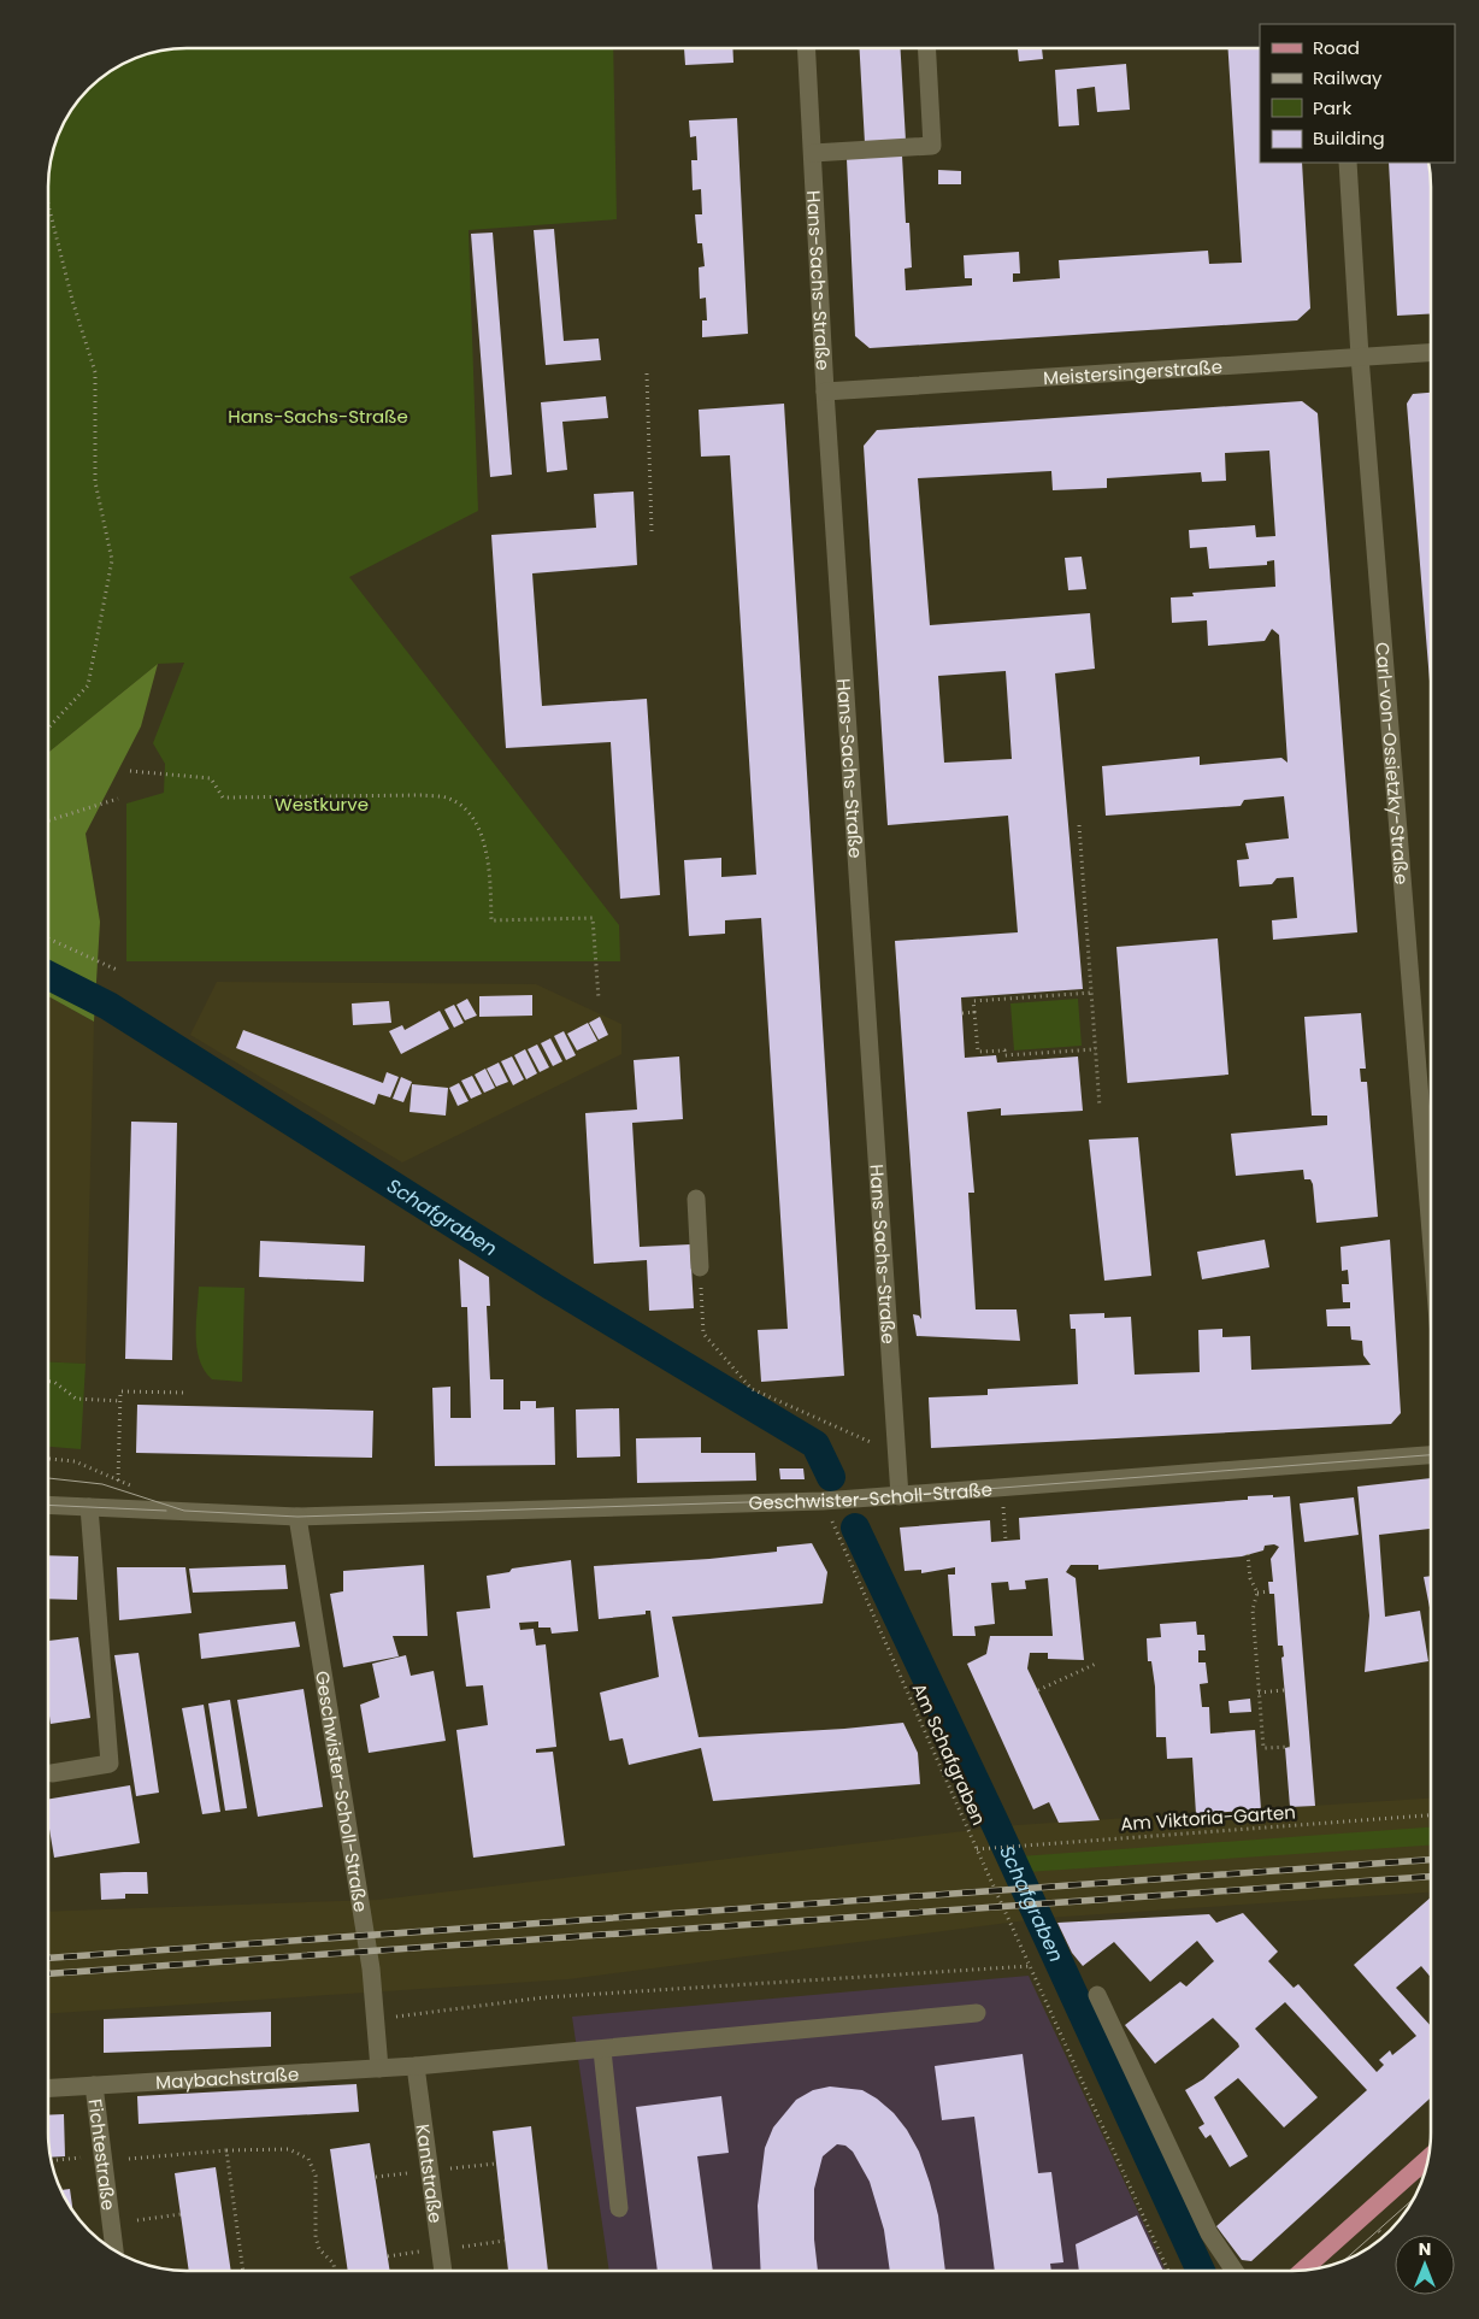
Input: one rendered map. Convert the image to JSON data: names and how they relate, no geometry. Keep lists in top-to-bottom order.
{
  "streets": {
    "street": [
      "Hans-Sachs-Straße",
      "Meistersingerstraße",
      "Carl-von-Ossietzky-Straße",
      "Geschwister-Scholl-Straße",
      "Maybachstraße",
      "Fichtestraße",
      "Kantstraße"
    ],
    "path": ["Am Schafgraben", "Am Viktoria-Garten"]
  },
  "crossings": [
    ["Hans-Sachs-Straße", "Meistersingerstraße"],
    ["Hans-Sachs-Straße", "Geschwister-Scholl-Straße"],
    ["Meistersingerstraße", "Carl-von-Ossietzky-Straße"],
    ["Geschwister-Scholl-Straße", "Am Schafgraben"],
    ["Geschwister-Scholl-Straße", "Maybachstraße"],
    ["Am Schafgraben", "Am Viktoria-Garten"],
    ["Maybachstraße", "Fichtestraße"],
    ["Maybachstraße", "Kantstraße"]
  ],
  "water": ["Schafgraben"],
  "parks": ["Hans-Sachs-Straße", "Westkurve"],
  "legend": [
    "Road",
    "Railway",
    "Park",
    "Building"
  ],
  "north": "top"
}
